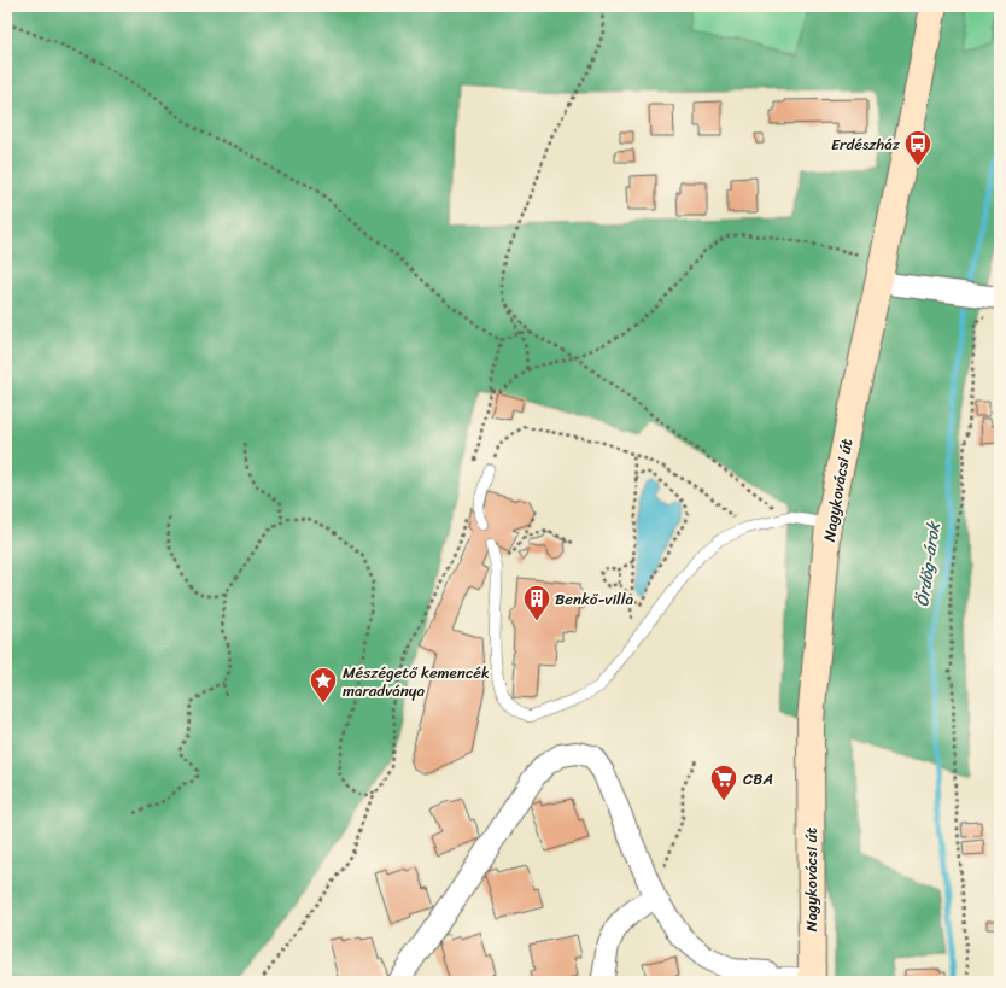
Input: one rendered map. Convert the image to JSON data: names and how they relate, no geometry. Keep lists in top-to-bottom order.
{
  "streets": {
    "street": ["Nagykovácsi út"]
  },
  "water": ["Ördög-árok"],
  "places": {
    "bus stop": ["Erdészház"],
    "building": ["Benkő-villa"],
    "place": ["Mészégető kemencék maradványa"],
    "supermarket": ["CBA"]
  }
}
